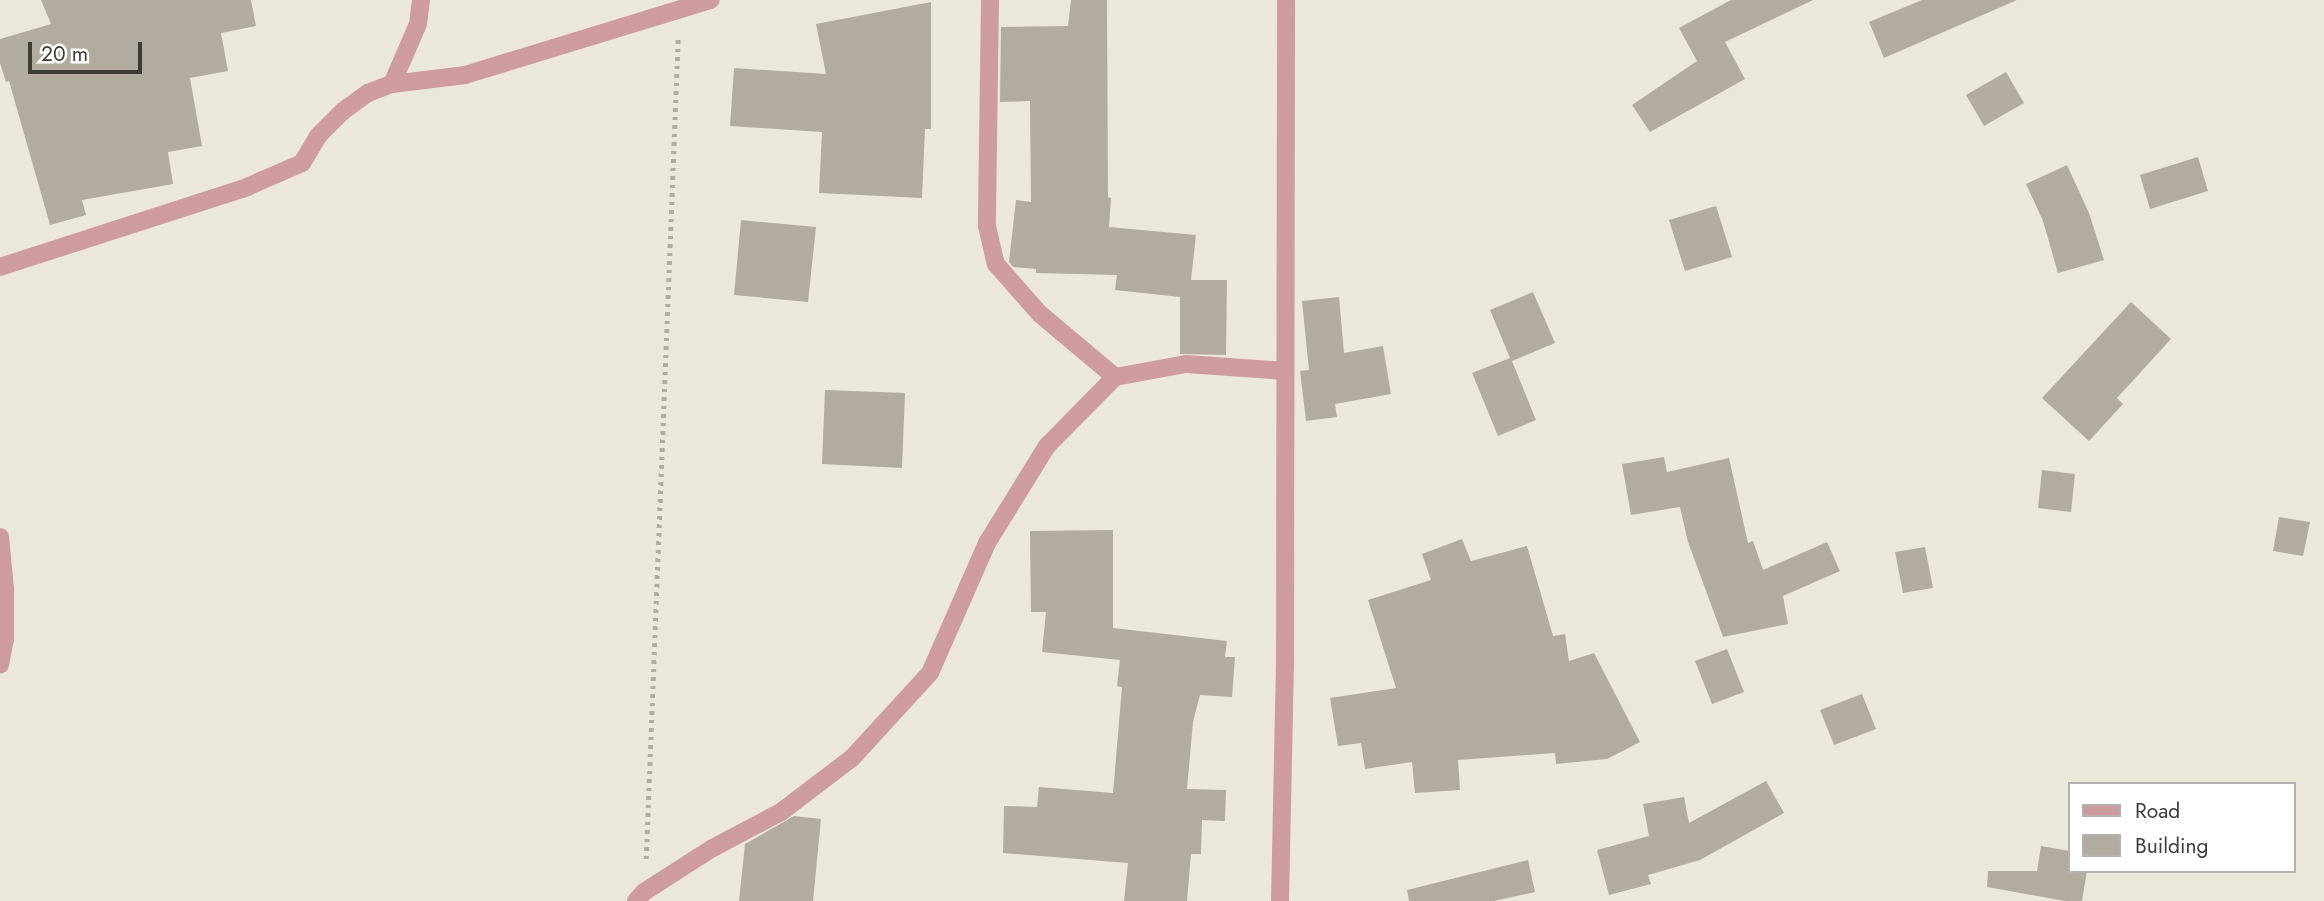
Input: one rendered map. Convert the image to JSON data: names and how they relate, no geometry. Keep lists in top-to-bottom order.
{
  "legend": ["Road", "Building"],
  "scale_bar": "20 m"
}
